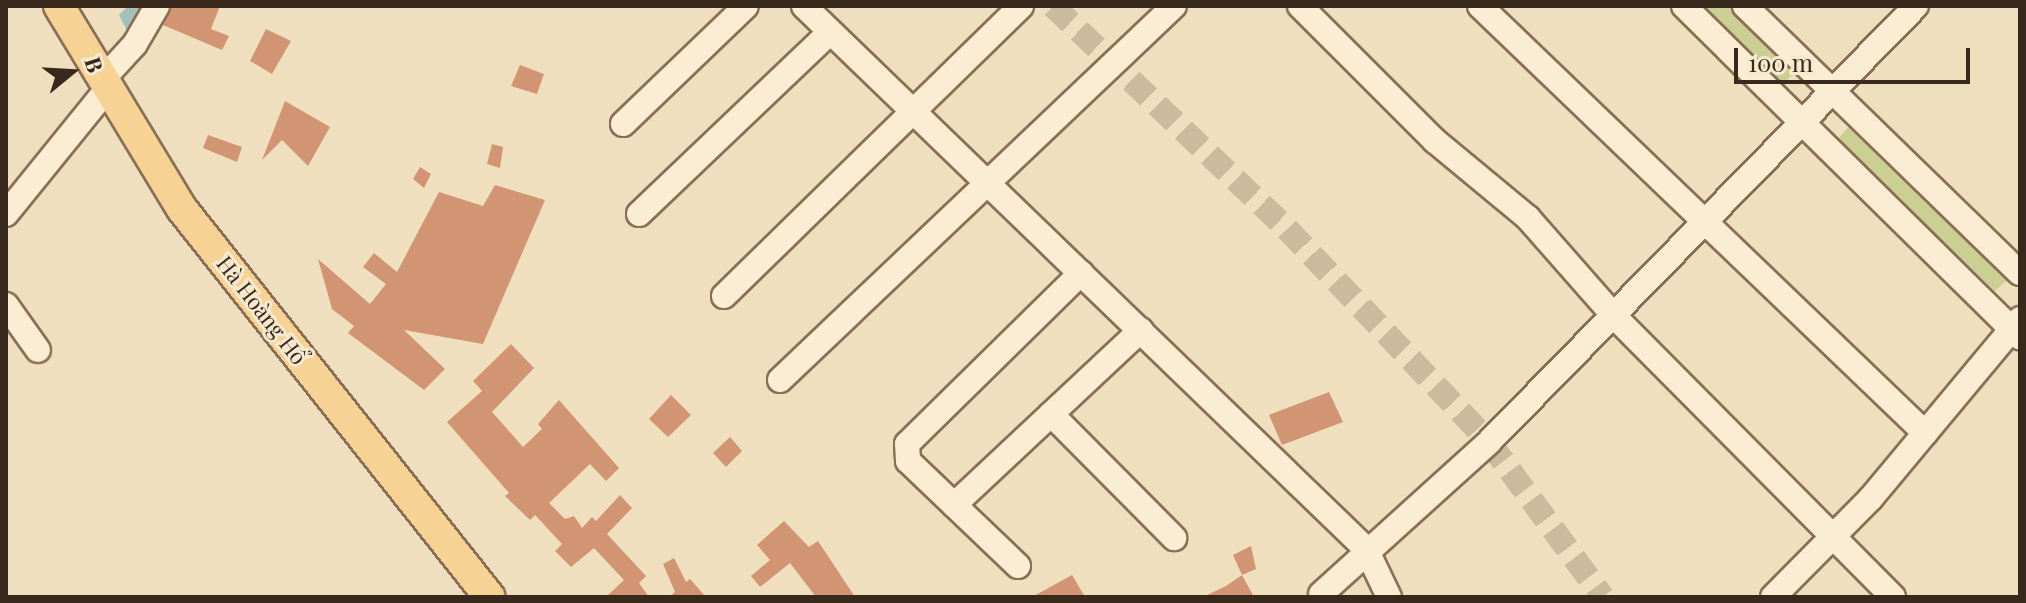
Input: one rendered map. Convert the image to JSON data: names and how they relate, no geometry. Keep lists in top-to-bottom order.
{
  "streets": {
    "main road": ["Hà Hoàng Hổ"]
  },
  "scale_bar": "100 m",
  "north": "right"
}
